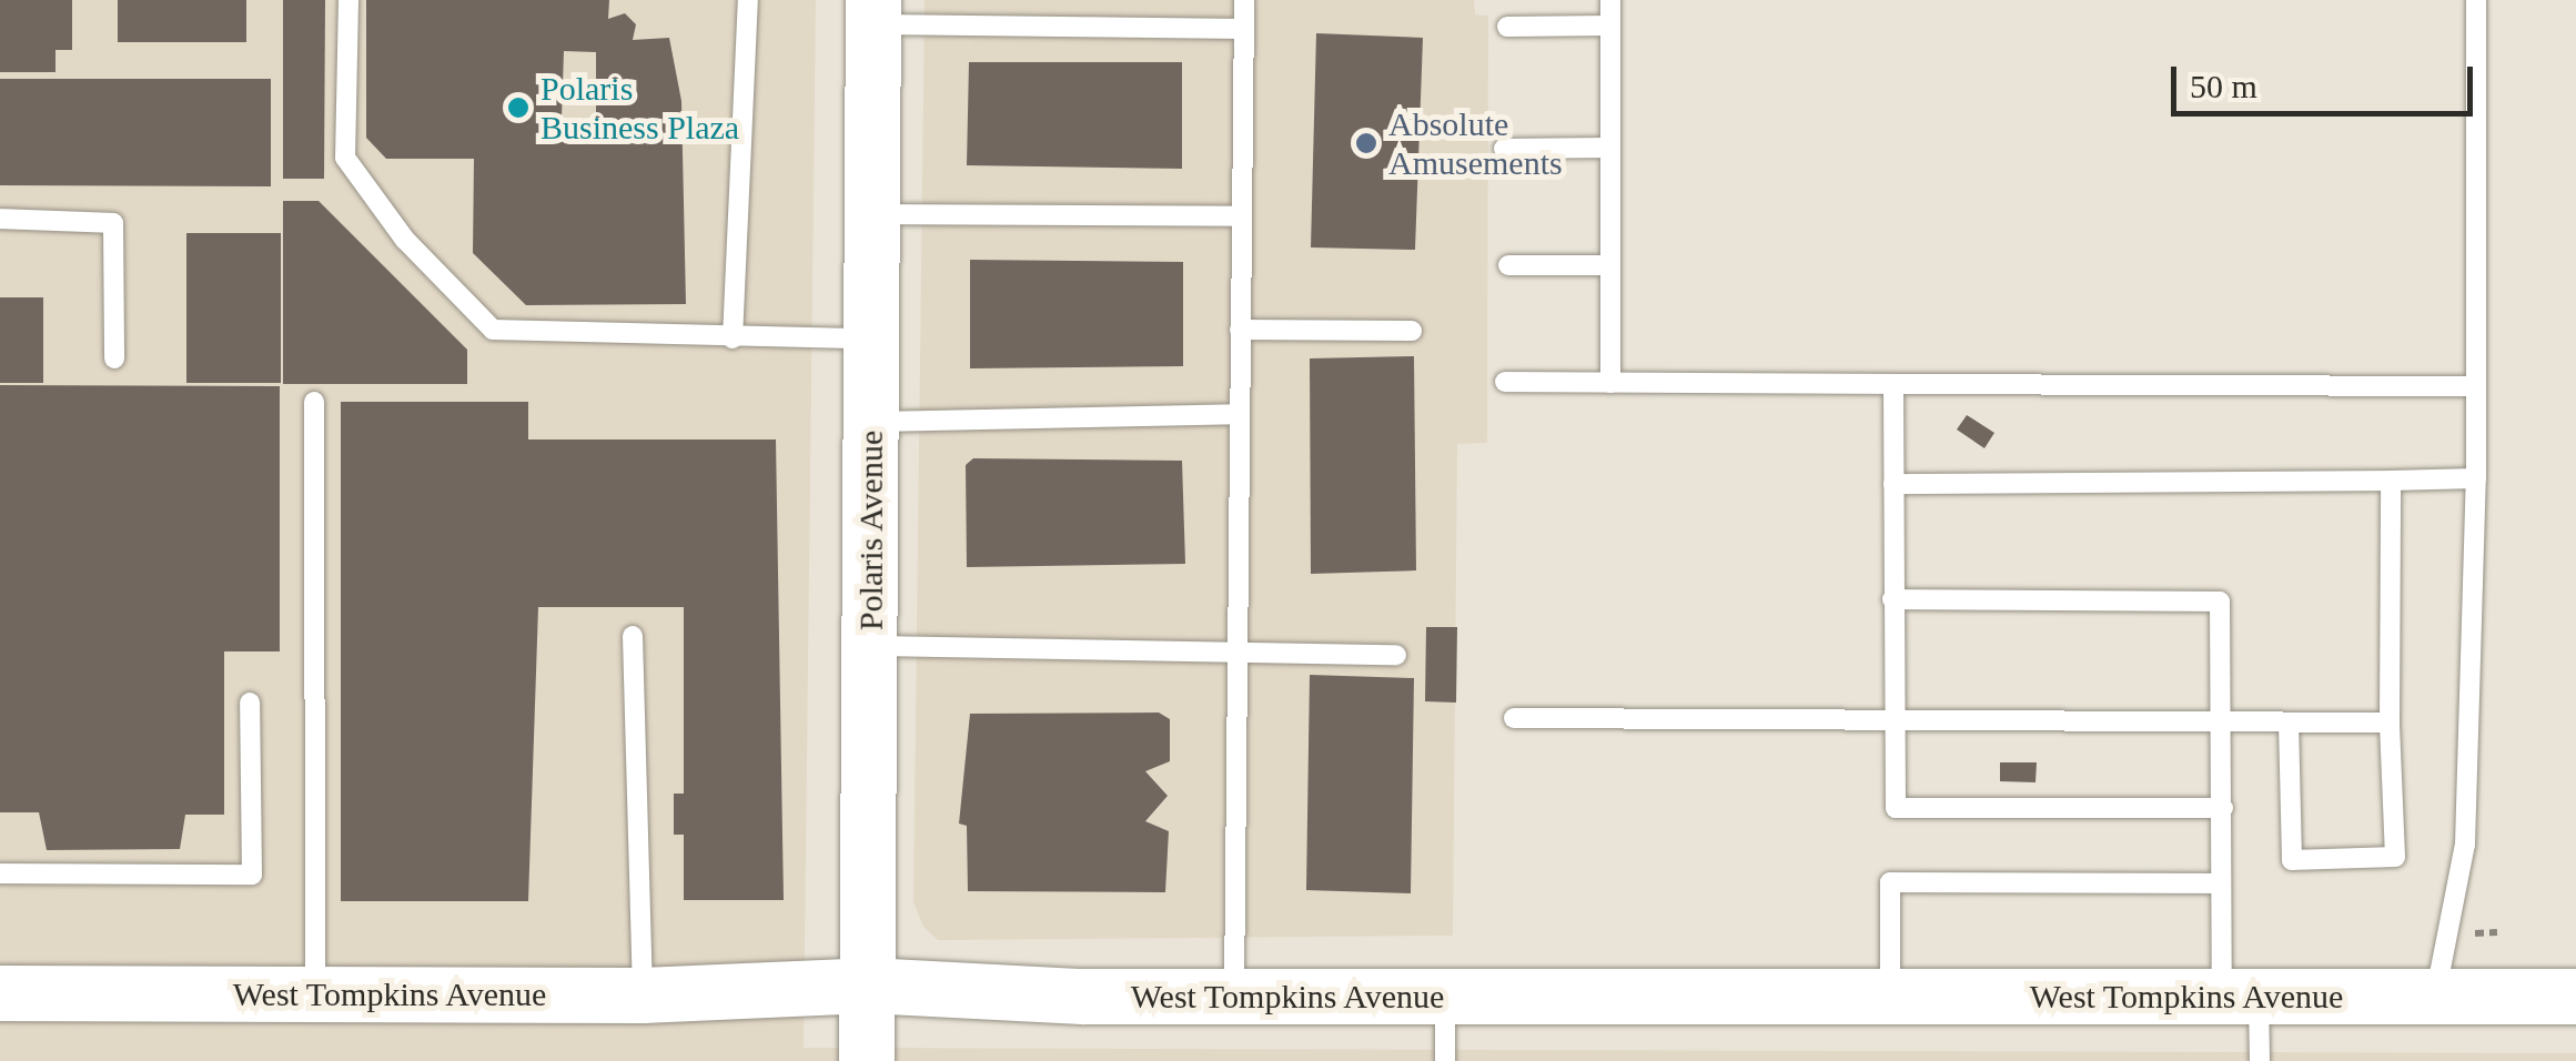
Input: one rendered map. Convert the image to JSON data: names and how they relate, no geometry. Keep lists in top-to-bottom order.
{
  "streets": {
    "street": ["Polaris Avenue", "West Tompkins Avenue"]
  },
  "crossings": [
    ["Polaris Avenue", "West Tompkins Avenue"]
  ],
  "places": ["Polaris Business Plaza", "Absolute Amusements"],
  "scale_bar": "50 m"
}
